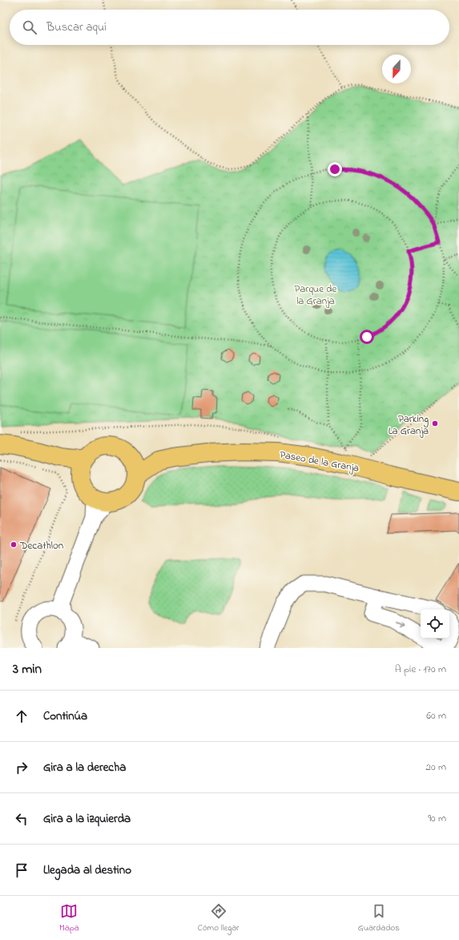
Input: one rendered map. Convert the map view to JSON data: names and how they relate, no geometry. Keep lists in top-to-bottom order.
{
  "streets": {
    "main road": ["Paseo de la Granja"]
  },
  "parks": ["Parque de la Granja"],
  "places": ["Parking La Granja", "Decathlon"],
  "north": "bottom",
  "page": {
    "search": "Buscar aquí",
    "heading": ["3 min", "A pie · 170 m"],
    "list": [
      ["Continúa", "60 m"],
      ["Gira a la derecha", "20 m"],
      ["Gira a la izquierda", "90 m"],
      "Llegada al destino"
    ],
    "nav": ["Mapa", "Cómo llegar", "Guardados"]
  }
}
